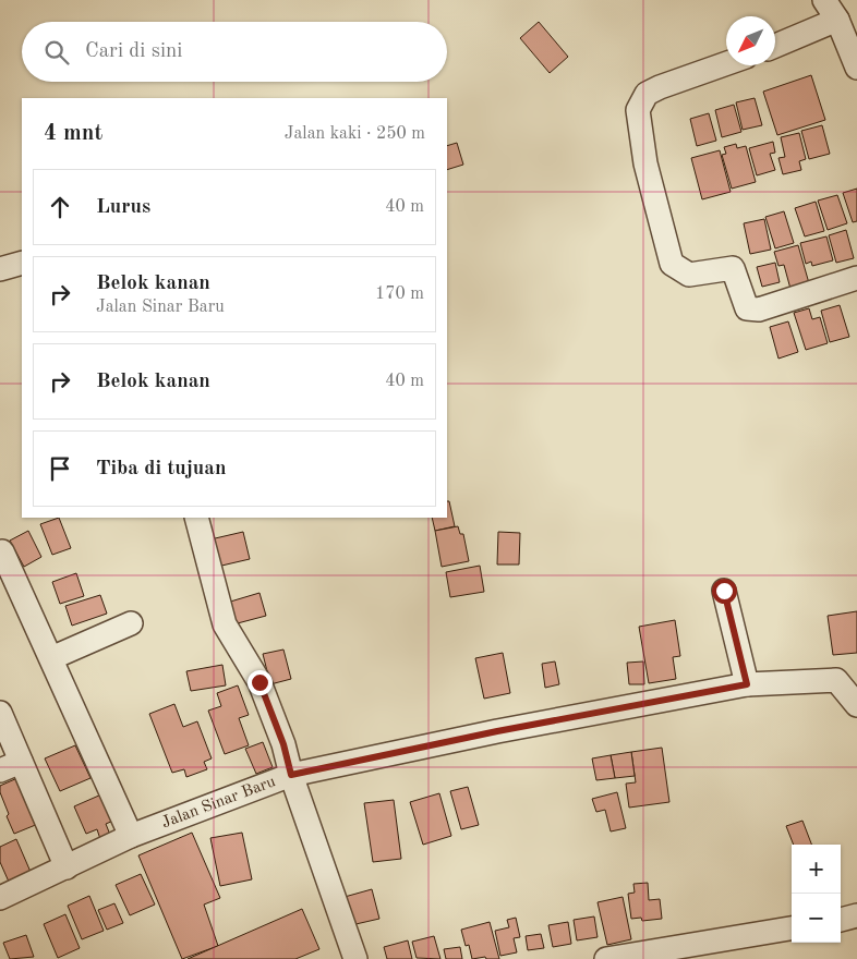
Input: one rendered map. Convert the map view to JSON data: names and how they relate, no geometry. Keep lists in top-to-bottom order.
{
  "streets": {
    "street": ["Jalan Sinar Baru"]
  },
  "north": "bottom left",
  "page": {
    "search": "Cari di sini",
    "heading": ["4 mnt", "Jalan kaki · 250 m"],
    "list": [
      ["Lurus", "40 m"],
      ["Belok kanan", "Jalan Sinar Baru", "170 m"],
      ["Belok kanan", "40 m"],
      "Tiba di tujuan"
    ],
    "map_buttons": ["+", "−"]
  }
}
